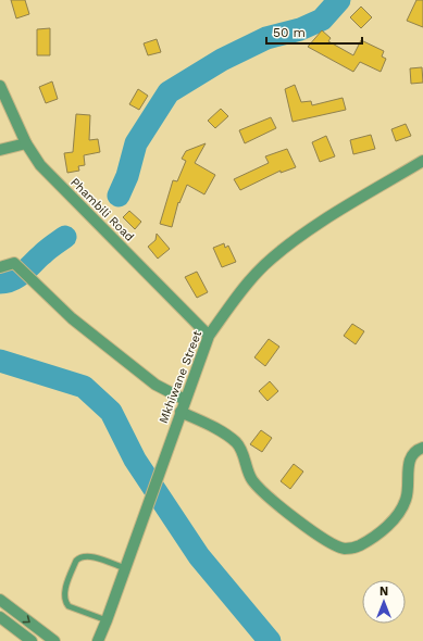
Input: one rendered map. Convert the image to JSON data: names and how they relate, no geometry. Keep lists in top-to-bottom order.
{
  "streets": {
    "street": ["Phambili Road", "Mkhiwane Street"]
  },
  "crossings": [
    ["Phambili Road", "Mkhiwane Street"]
  ],
  "scale_bar": "50 m",
  "north": "top"
}
